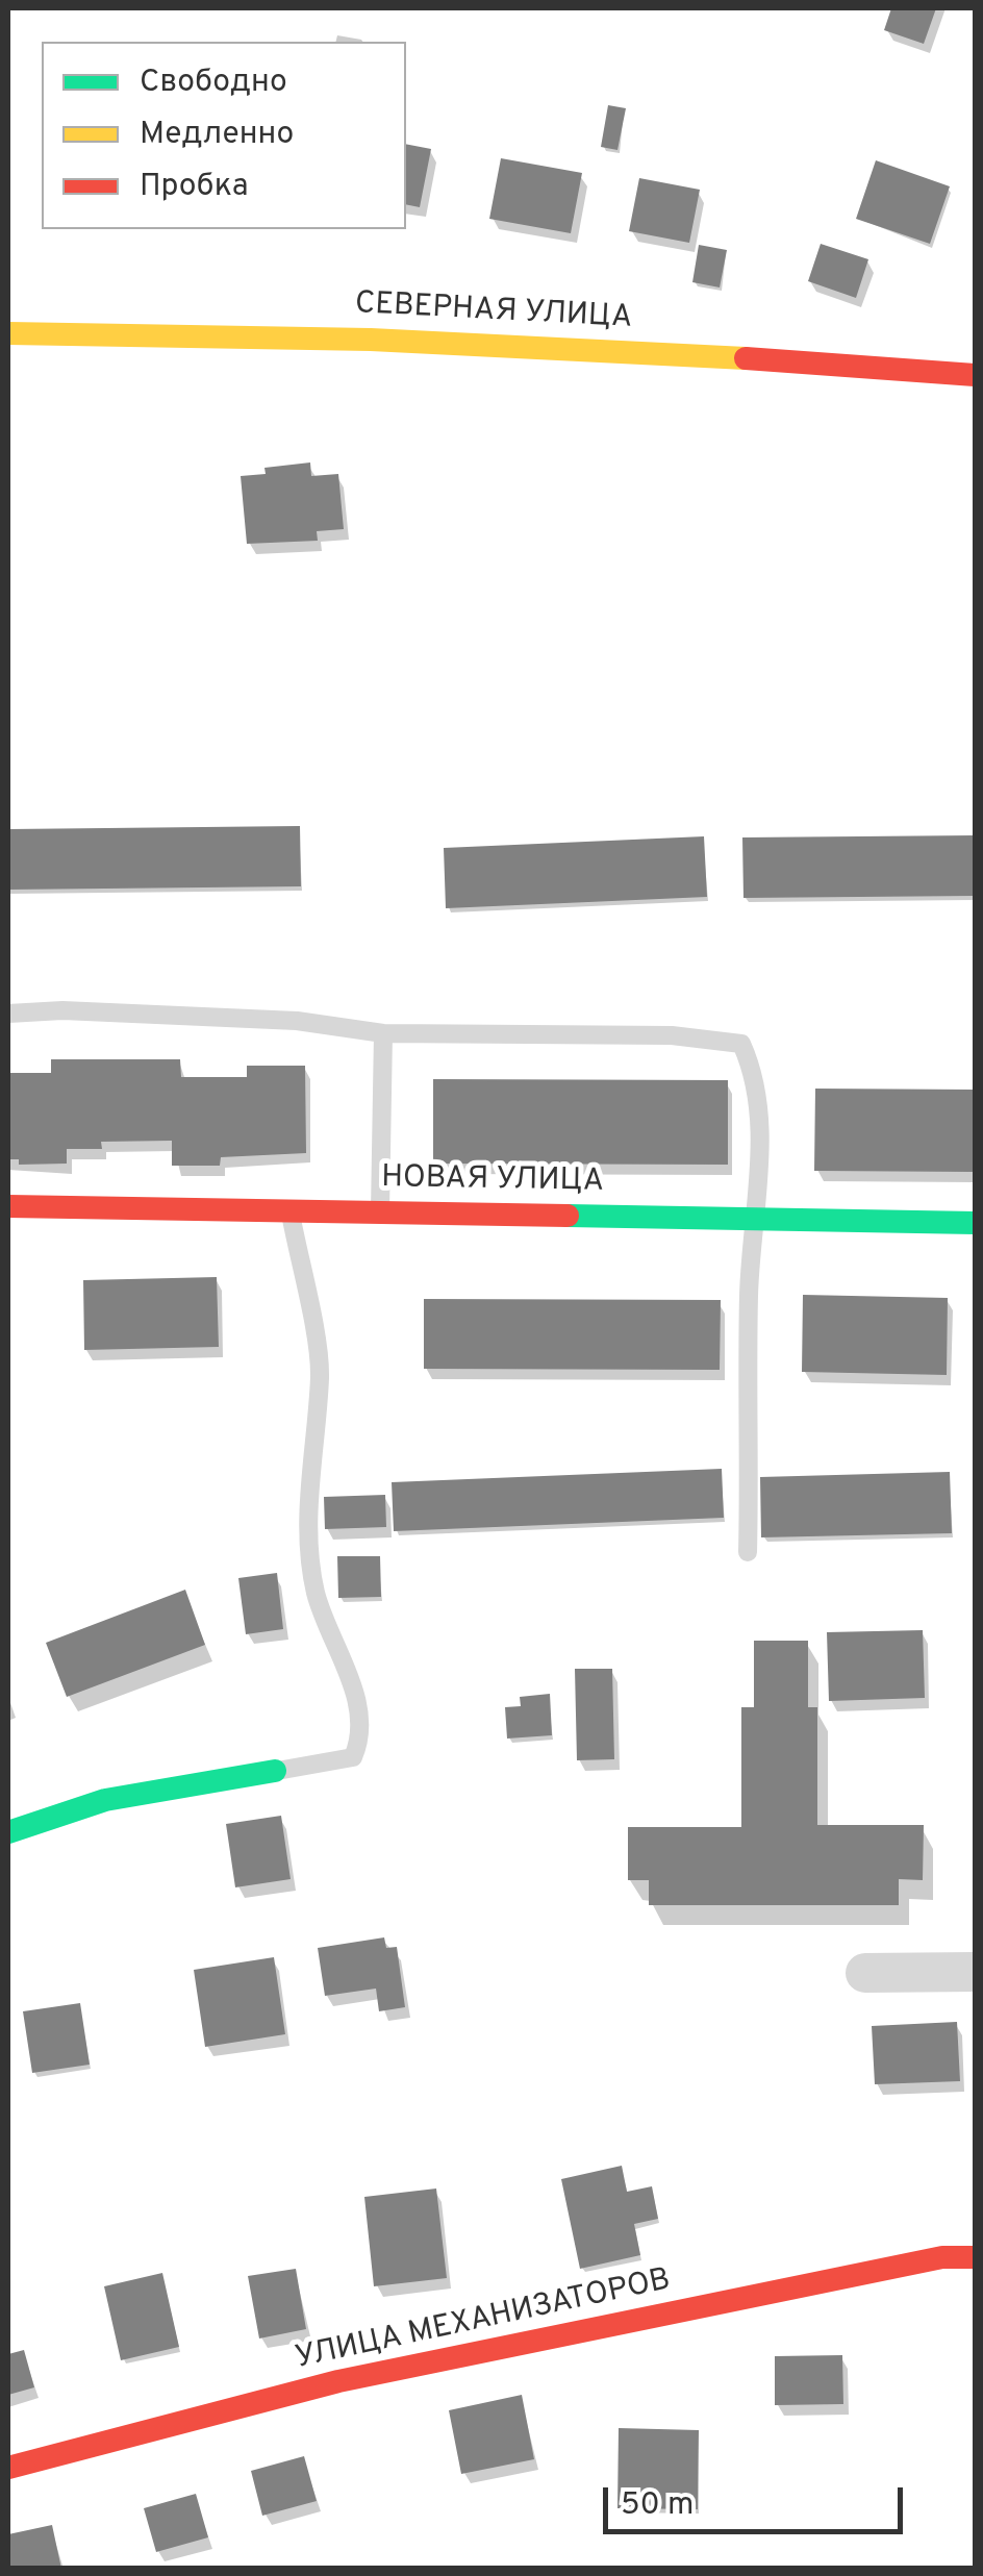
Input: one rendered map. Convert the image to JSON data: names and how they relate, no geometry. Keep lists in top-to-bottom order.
{
  "streets": {
    "street": ["СЕВЕРНАЯ УЛИЦА", "НОВАЯ УЛИЦА", "УЛИЦА МЕХАНИЗАТОРОВ"]
  },
  "legend": ["Свободно", "Медленно", "Пробка"],
  "scale_bar": "50 m"
}
